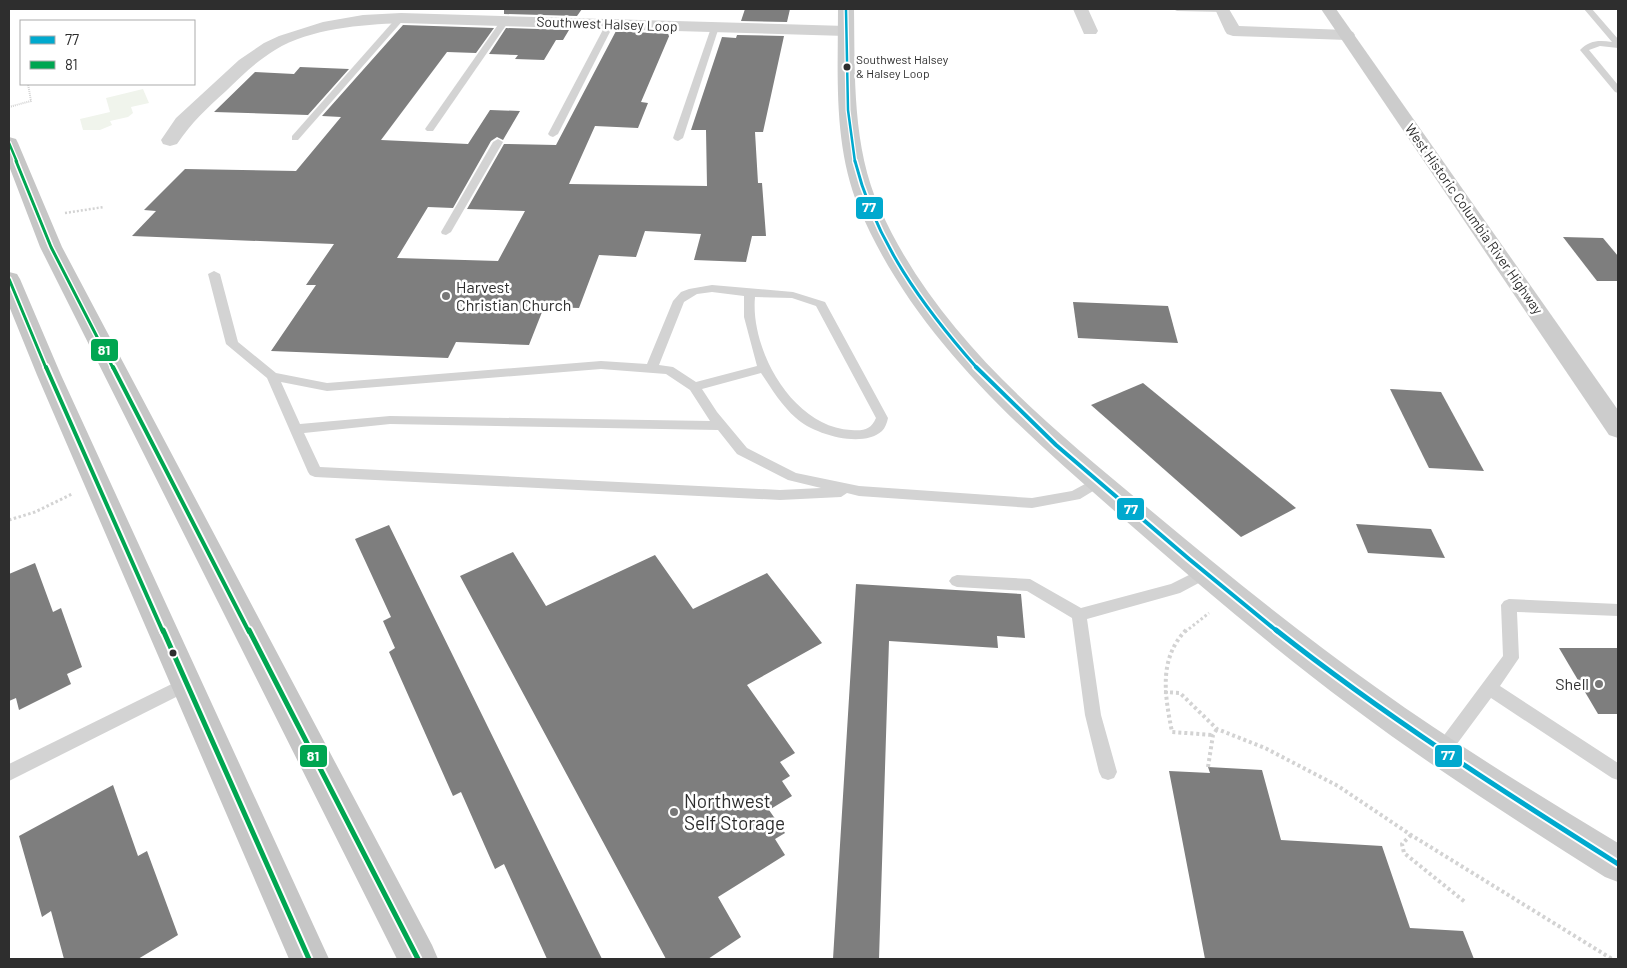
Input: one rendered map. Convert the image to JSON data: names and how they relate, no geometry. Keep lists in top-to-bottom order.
{
  "streets": {
    "street": ["Southwest Halsey Loop", "West Historic Columbia River Highway"]
  },
  "places": [
    "Southwest Halsey & Halsey Loop",
    "Harvest Christian Church",
    "Shell",
    "Northwest Self Storage"
  ],
  "lines": ["transit line 77", "transit line 81"],
  "legend": ["77", "81"]
}
